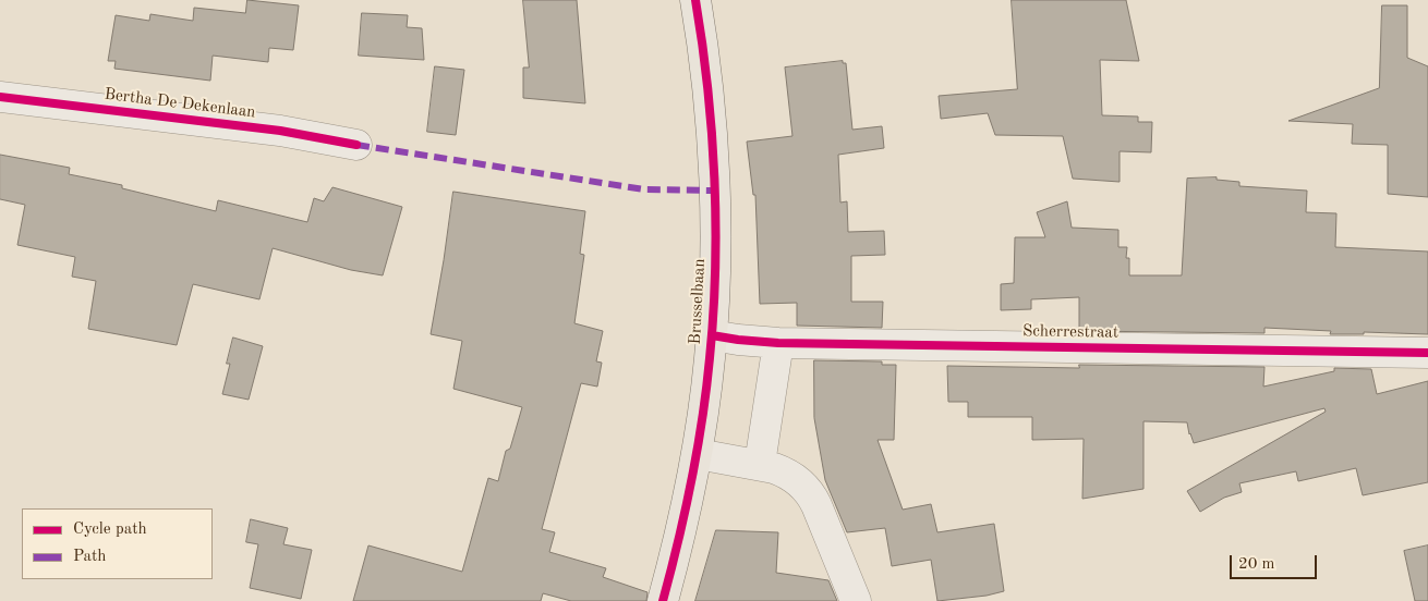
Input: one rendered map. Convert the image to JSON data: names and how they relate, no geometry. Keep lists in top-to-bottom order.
{
  "streets": {
    "main road": ["Brusselbaan"],
    "street": ["Bertha De Dekenlaan", "Scherrestraat"]
  },
  "crossings": [
    ["Brusselbaan", "Scherrestraat"]
  ],
  "legend": ["Cycle path", "Path"],
  "scale_bar": "20 m"
}
